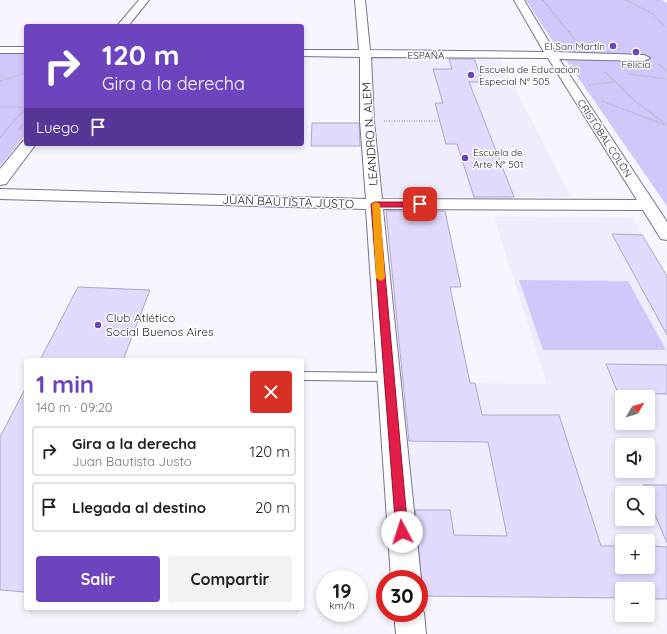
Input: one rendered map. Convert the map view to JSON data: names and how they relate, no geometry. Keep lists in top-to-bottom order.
{
  "streets": {
    "street": [
      "ESPAÑA",
      "LEANDRO N. ALEM",
      "CRISTÓBAL COLÓN",
      "JUAN BAUTISTA JUSTO"
    ]
  },
  "crossings": [
    ["ESPAÑA", "LEANDRO N. ALEM"],
    ["ESPAÑA", "CRISTÓBAL COLÓN"],
    ["LEANDRO N. ALEM", "JUAN BAUTISTA JUSTO"],
    ["CRISTÓBAL COLÓN", "JUAN BAUTISTA JUSTO"]
  ],
  "places": [
    "El San Martín",
    "Felicia",
    "Escuela de Educación Especial N° 505",
    "Escuela de Arte N° 501",
    "Club Atlético Social Buenos Aires"
  ],
  "north": "top right",
  "page": {
    "turn": ["120 m", "Gira a la derecha"],
    "then": "Luego",
    "heading": ["1 min", "140 m · 09:20"],
    "map_buttons": ["+", "−"],
    "list": [
      {
        "name": "Gira a la derecha",
        "note": "Juan Bautista Justo",
        "value": "120 m"
      },
      {
        "name": "Llegada al destino",
        "value": "20 m"
      }
    ],
    "buttons": ["Salir", "Compartir"],
    "speed": "19 km/h",
    "limit": "30"
  }
}
